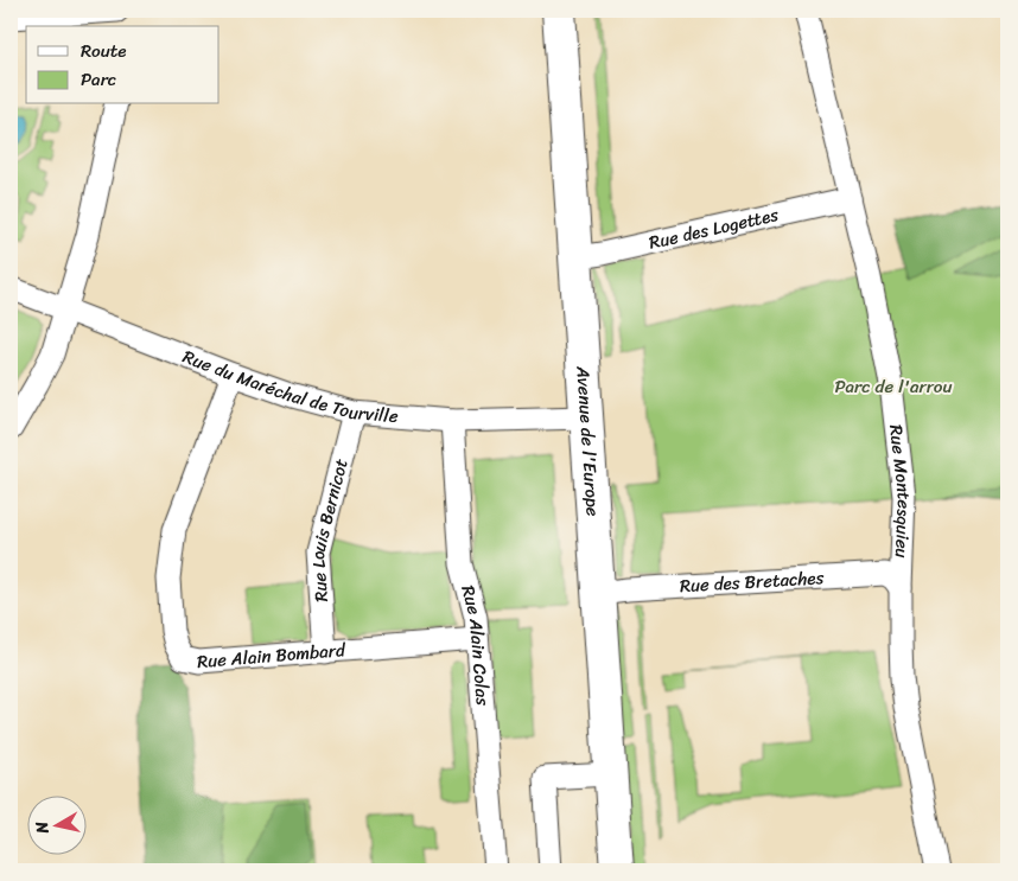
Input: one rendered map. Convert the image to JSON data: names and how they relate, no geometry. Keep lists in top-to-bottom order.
{
  "streets": {
    "street": [
      "Rue des Logettes",
      "Rue du Maréchal de Tourville",
      "Avenue de l'Europe",
      "Rue Montesquieu",
      "Rue Louis Bernicot",
      "Rue des Bretaches",
      "Rue Alain Colas",
      "Rue Alain Bombard"
    ]
  },
  "crossings": [
    ["Rue des Logettes", "Avenue de l'Europe"],
    ["Rue des Logettes", "Rue Montesquieu"],
    ["Rue du Maréchal de Tourville", "Avenue de l'Europe"],
    ["Rue du Maréchal de Tourville", "Rue Louis Bernicot"],
    ["Rue du Maréchal de Tourville", "Rue Alain Colas"],
    ["Rue du Maréchal de Tourville", "Rue Alain Bombard"],
    ["Avenue de l'Europe", "Rue des Bretaches"],
    ["Rue Montesquieu", "Rue des Bretaches"],
    ["Rue Louis Bernicot", "Rue Alain Bombard"],
    ["Rue Alain Colas", "Rue Alain Bombard"]
  ],
  "parks": ["Parc de l'arrou"],
  "legend": ["Route", "Parc"],
  "north": "left"
}
